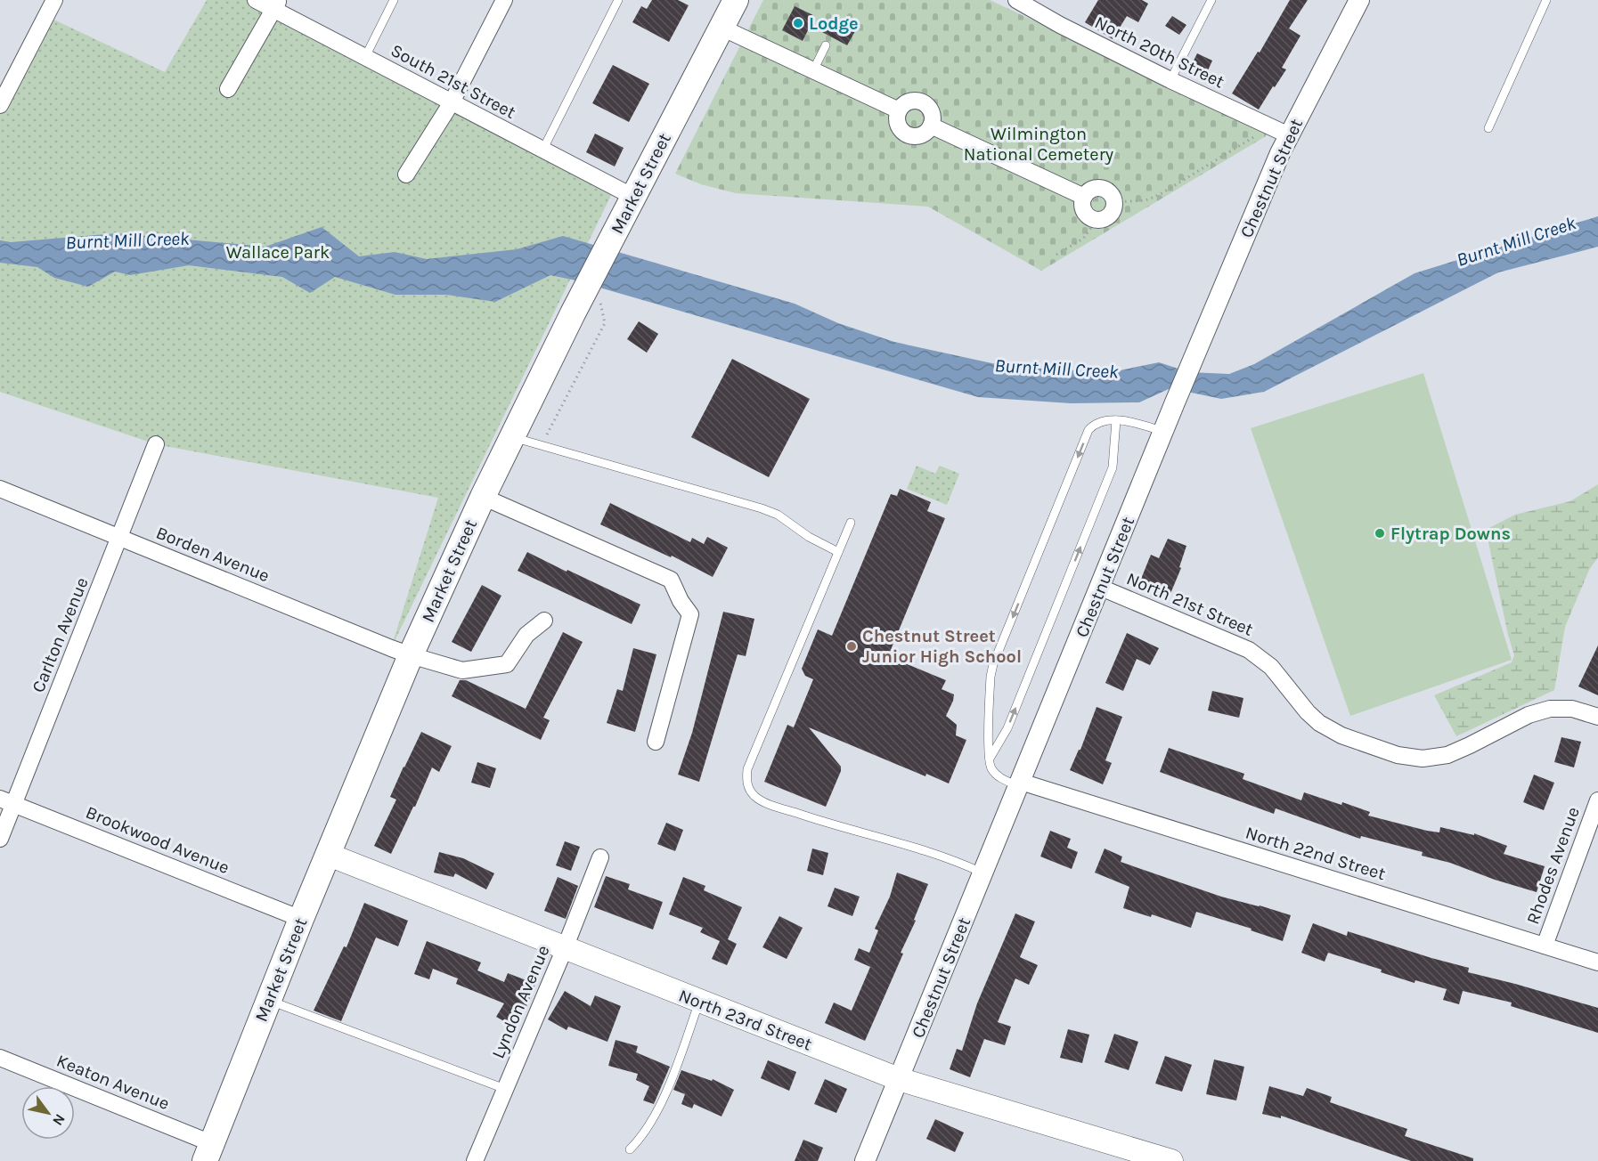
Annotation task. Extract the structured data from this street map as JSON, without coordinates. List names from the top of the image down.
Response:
{
  "streets": {
    "main road": ["Market Street", "North 23rd Street"],
    "street": [
      "North 20th Street",
      "South 21st Street",
      "Chestnut Street",
      "Borden Avenue",
      "North 21st Street",
      "Carlton Avenue",
      "Brookwood Avenue",
      "North 22nd Street",
      "Rhodes Avenue",
      "Lyndon Avenue",
      "Keaton Avenue"
    ]
  },
  "crossings": [
    ["North 20th Street", "Chestnut Street"],
    ["South 21st Street", "Market Street"],
    ["Chestnut Street", "North 21st Street"],
    ["Chestnut Street", "North 22nd Street"],
    ["Chestnut Street", "North 23rd Street"],
    ["Market Street", "Borden Avenue"],
    ["Market Street", "Brookwood Avenue"],
    ["Market Street", "North 23rd Street"],
    ["Market Street", "Keaton Avenue"],
    ["Borden Avenue", "Carlton Avenue"],
    ["Carlton Avenue", "Brookwood Avenue"],
    ["North 22nd Street", "Rhodes Avenue"],
    ["Lyndon Avenue", "North 23rd Street"]
  ],
  "water": ["Burnt Mill Creek"],
  "parks": ["Wilmington National Cemetery", "Wallace Park"],
  "places": ["Lodge", "Flytrap Downs", "Chestnut Street Junior High School"],
  "north": "bottom right"
}
